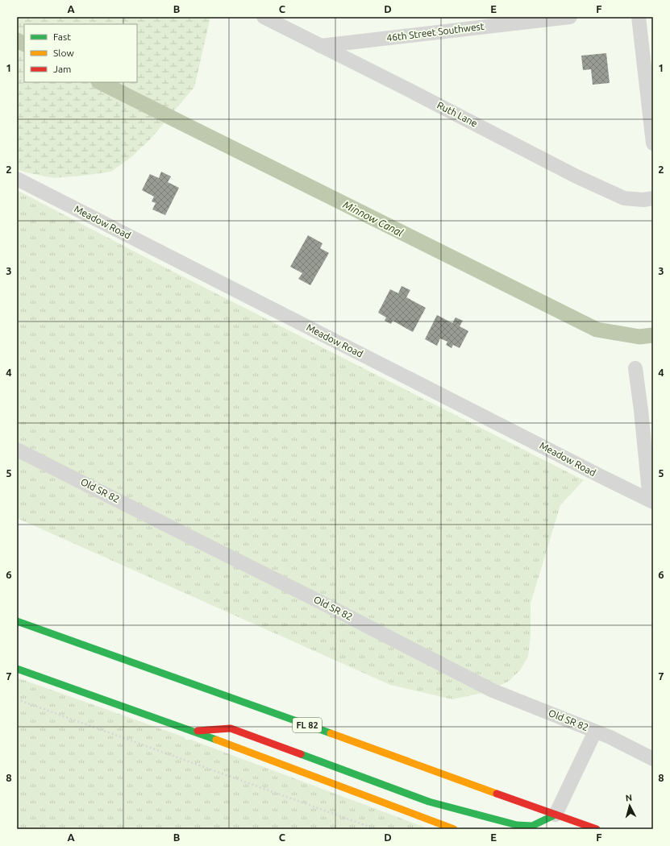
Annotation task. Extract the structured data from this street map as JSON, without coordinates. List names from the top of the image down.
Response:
{
  "streets": {
    "highway": ["FL 82"],
    "street": [
      "46th Street Southwest",
      "Ruth Lane",
      "Meadow Road",
      "Old SR 82"
    ]
  },
  "crossings": [
    ["46th Street Southwest", "Ruth Lane"]
  ],
  "water": ["Minnow Canal"],
  "legend": ["Fast", "Slow", "Jam"],
  "north": "top",
  "grid": {
    "columns": [
      "A",
      "B",
      "C",
      "D",
      "E",
      "F"
    ],
    "rows": [
      "1",
      "2",
      "3",
      "4",
      "5",
      "6",
      "7",
      "8"
    ]
  }
}
